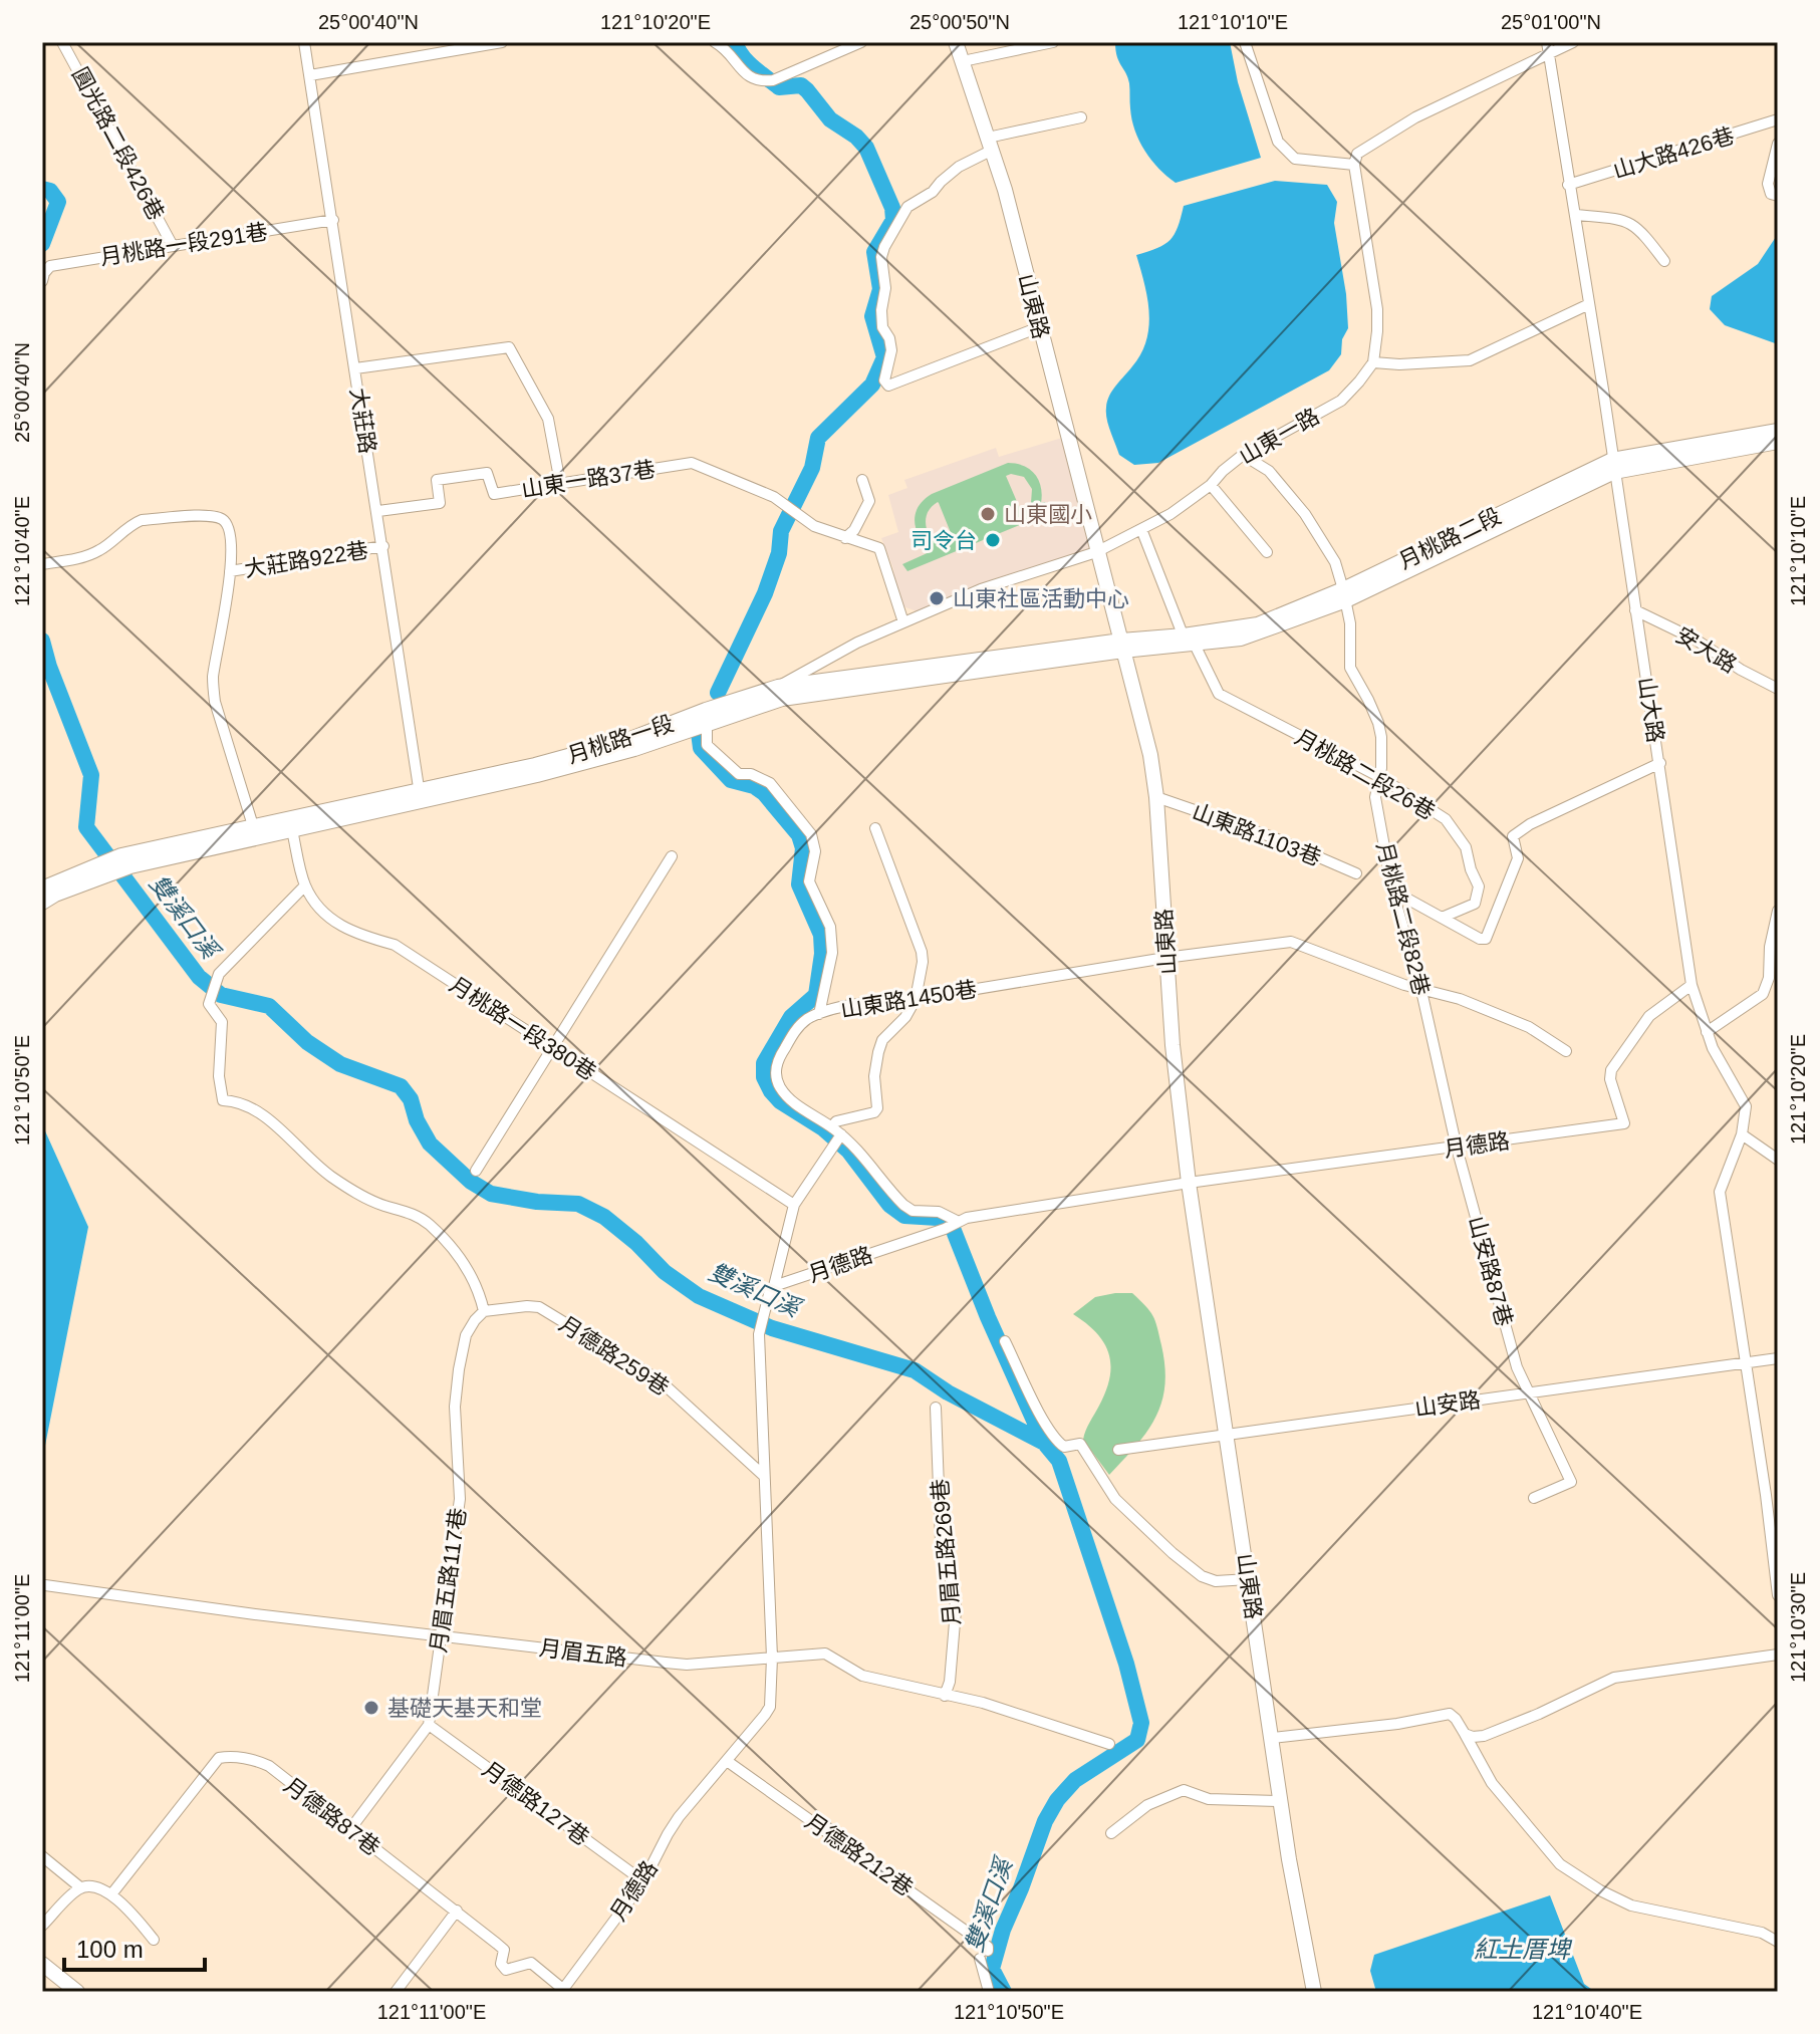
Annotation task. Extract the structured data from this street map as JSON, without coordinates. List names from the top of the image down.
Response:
{
  "streets": {
    "street": [
      "圓光路二段426巷",
      "山大路426巷",
      "月桃路一段291巷",
      "山東路",
      "大莊路",
      "山東一路",
      "山東一路37巷",
      "月桃路二段",
      "大莊路922巷",
      "安大路",
      "山大路",
      "月桃路一段",
      "月桃路二段26巷",
      "山東路1103巷",
      "月桃路二段82巷",
      "山東路1450巷",
      "月桃路一段380巷",
      "月德路",
      "山安路87巷",
      "月德路259巷",
      "山安路",
      "月眉五路269巷",
      "月眉五路117巷",
      "月眉五路",
      "月德路127巷",
      "月德路87巷",
      "月德路212巷"
    ]
  },
  "crossings": [
    ["圓光路二段426巷", "月桃路一段291巷"],
    ["山大路426巷", "山大路"],
    ["月桃路一段291巷", "大莊路"],
    ["山東路", "山東一路"],
    ["山東路", "月桃路二段"],
    ["山東路", "月桃路一段"],
    ["山東路", "山東路1103巷"],
    ["山東路", "山東路1450巷"],
    ["山東路", "月德路"],
    ["山東路", "山安路"],
    ["大莊路", "山東一路37巷"],
    ["大莊路", "大莊路922巷"],
    ["大莊路", "月桃路一段"],
    ["山東一路", "月桃路一段"],
    ["山東一路", "月桃路二段26巷"],
    ["山東一路", "月桃路二段82巷"],
    ["月桃路二段", "山大路"],
    ["月桃路二段", "月桃路一段"],
    ["月桃路二段", "月桃路二段26巷"],
    ["月桃路二段", "月桃路二段82巷"],
    ["安大路", "山大路"],
    ["山大路", "月德路"],
    ["山大路", "山安路"],
    ["月桃路一段", "月桃路一段380巷"],
    ["月桃路二段26巷", "月桃路二段82巷"],
    ["月桃路二段82巷", "山東路1450巷"],
    ["月桃路二段82巷", "月德路"],
    ["月桃路二段82巷", "山安路87巷"],
    ["山東路1450巷", "月德路"],
    ["月德路", "山安路87巷"],
    ["月德路", "月德路259巷"],
    ["月德路", "月眉五路"],
    ["月德路", "月德路127巷"],
    ["月德路", "月德路87巷"],
    ["月德路", "月德路212巷"],
    ["山安路87巷", "山安路"],
    ["月德路259巷", "月眉五路117巷"],
    ["月眉五路269巷", "月眉五路"],
    ["月眉五路117巷", "月眉五路"],
    ["月眉五路117巷", "月德路127巷"],
    ["月眉五路117巷", "月德路87巷"]
  ],
  "water": ["雙溪口溪", "紅土厝埤"],
  "places": [
    "山東國小",
    "司令台",
    "山東社區活動中心",
    "基礎天基天和堂"
  ],
  "scale_bar": "100 m",
  "coordinates": [
    "25°00'40\"N",
    "121°10'20\"E",
    "25°00'50\"N",
    "121°10'10\"E",
    "25°01'00\"N",
    "121°10'40\"E",
    "121°10'50\"E",
    "121°10'30\"E",
    "121°11'00\"E"
  ]
}
